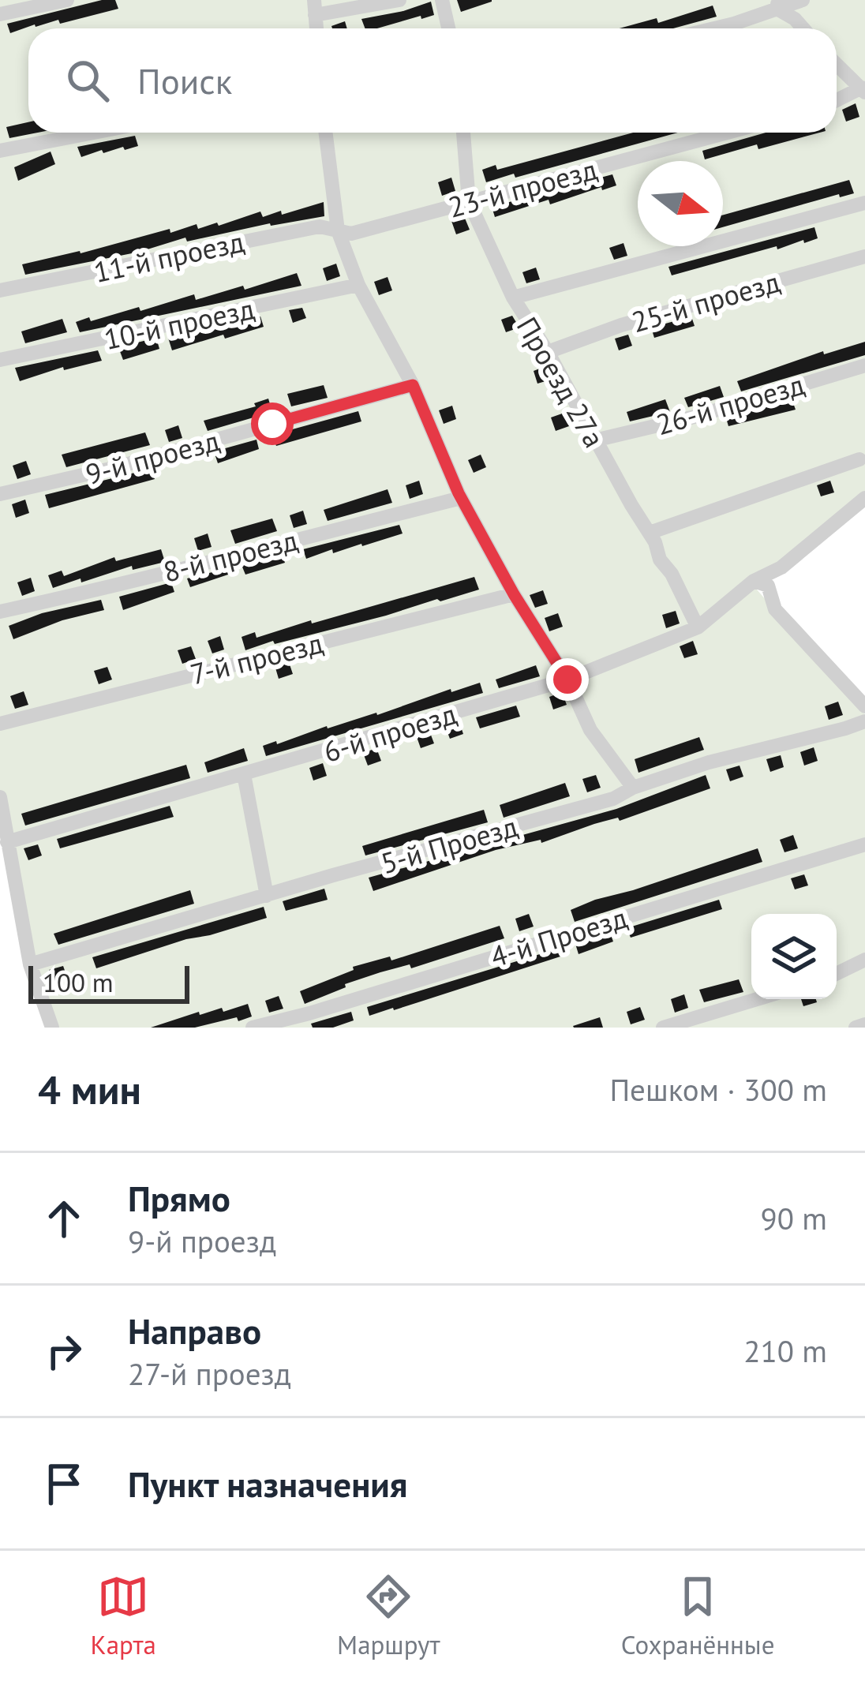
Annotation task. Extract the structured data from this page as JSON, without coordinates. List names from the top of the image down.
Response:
{
  "streets": {
    "street": [
      "23-й проезд",
      "11-й проезд",
      "25-й проезд",
      "10-й проезд",
      "Проезд 27а",
      "26-й проезд",
      "9-й проезд",
      "8-й проезд",
      "7-й проезд",
      "6-й проезд",
      "5-й Проезд",
      "4-й Проезд"
    ]
  },
  "crossings": [
    ["23-й проезд", "11-й проезд"],
    ["23-й проезд", "Проезд 27а"],
    ["25-й проезд", "Проезд 27а"],
    ["Проезд 27а", "26-й проезд"],
    ["Проезд 27а", "6-й проезд"]
  ],
  "scale_bar": "100 m",
  "north": "right",
  "page": {
    "search": "Поиск",
    "scale": "100 m",
    "heading": ["4 мин", "Пешком · 300 m"],
    "list": [
      ["Прямо", "9-й проезд", "90 m"],
      ["Направо", "27-й проезд", "210 m"],
      "Пункт назначения"
    ],
    "nav": ["Карта", "Маршрут", "Сохранённые"]
  }
}
